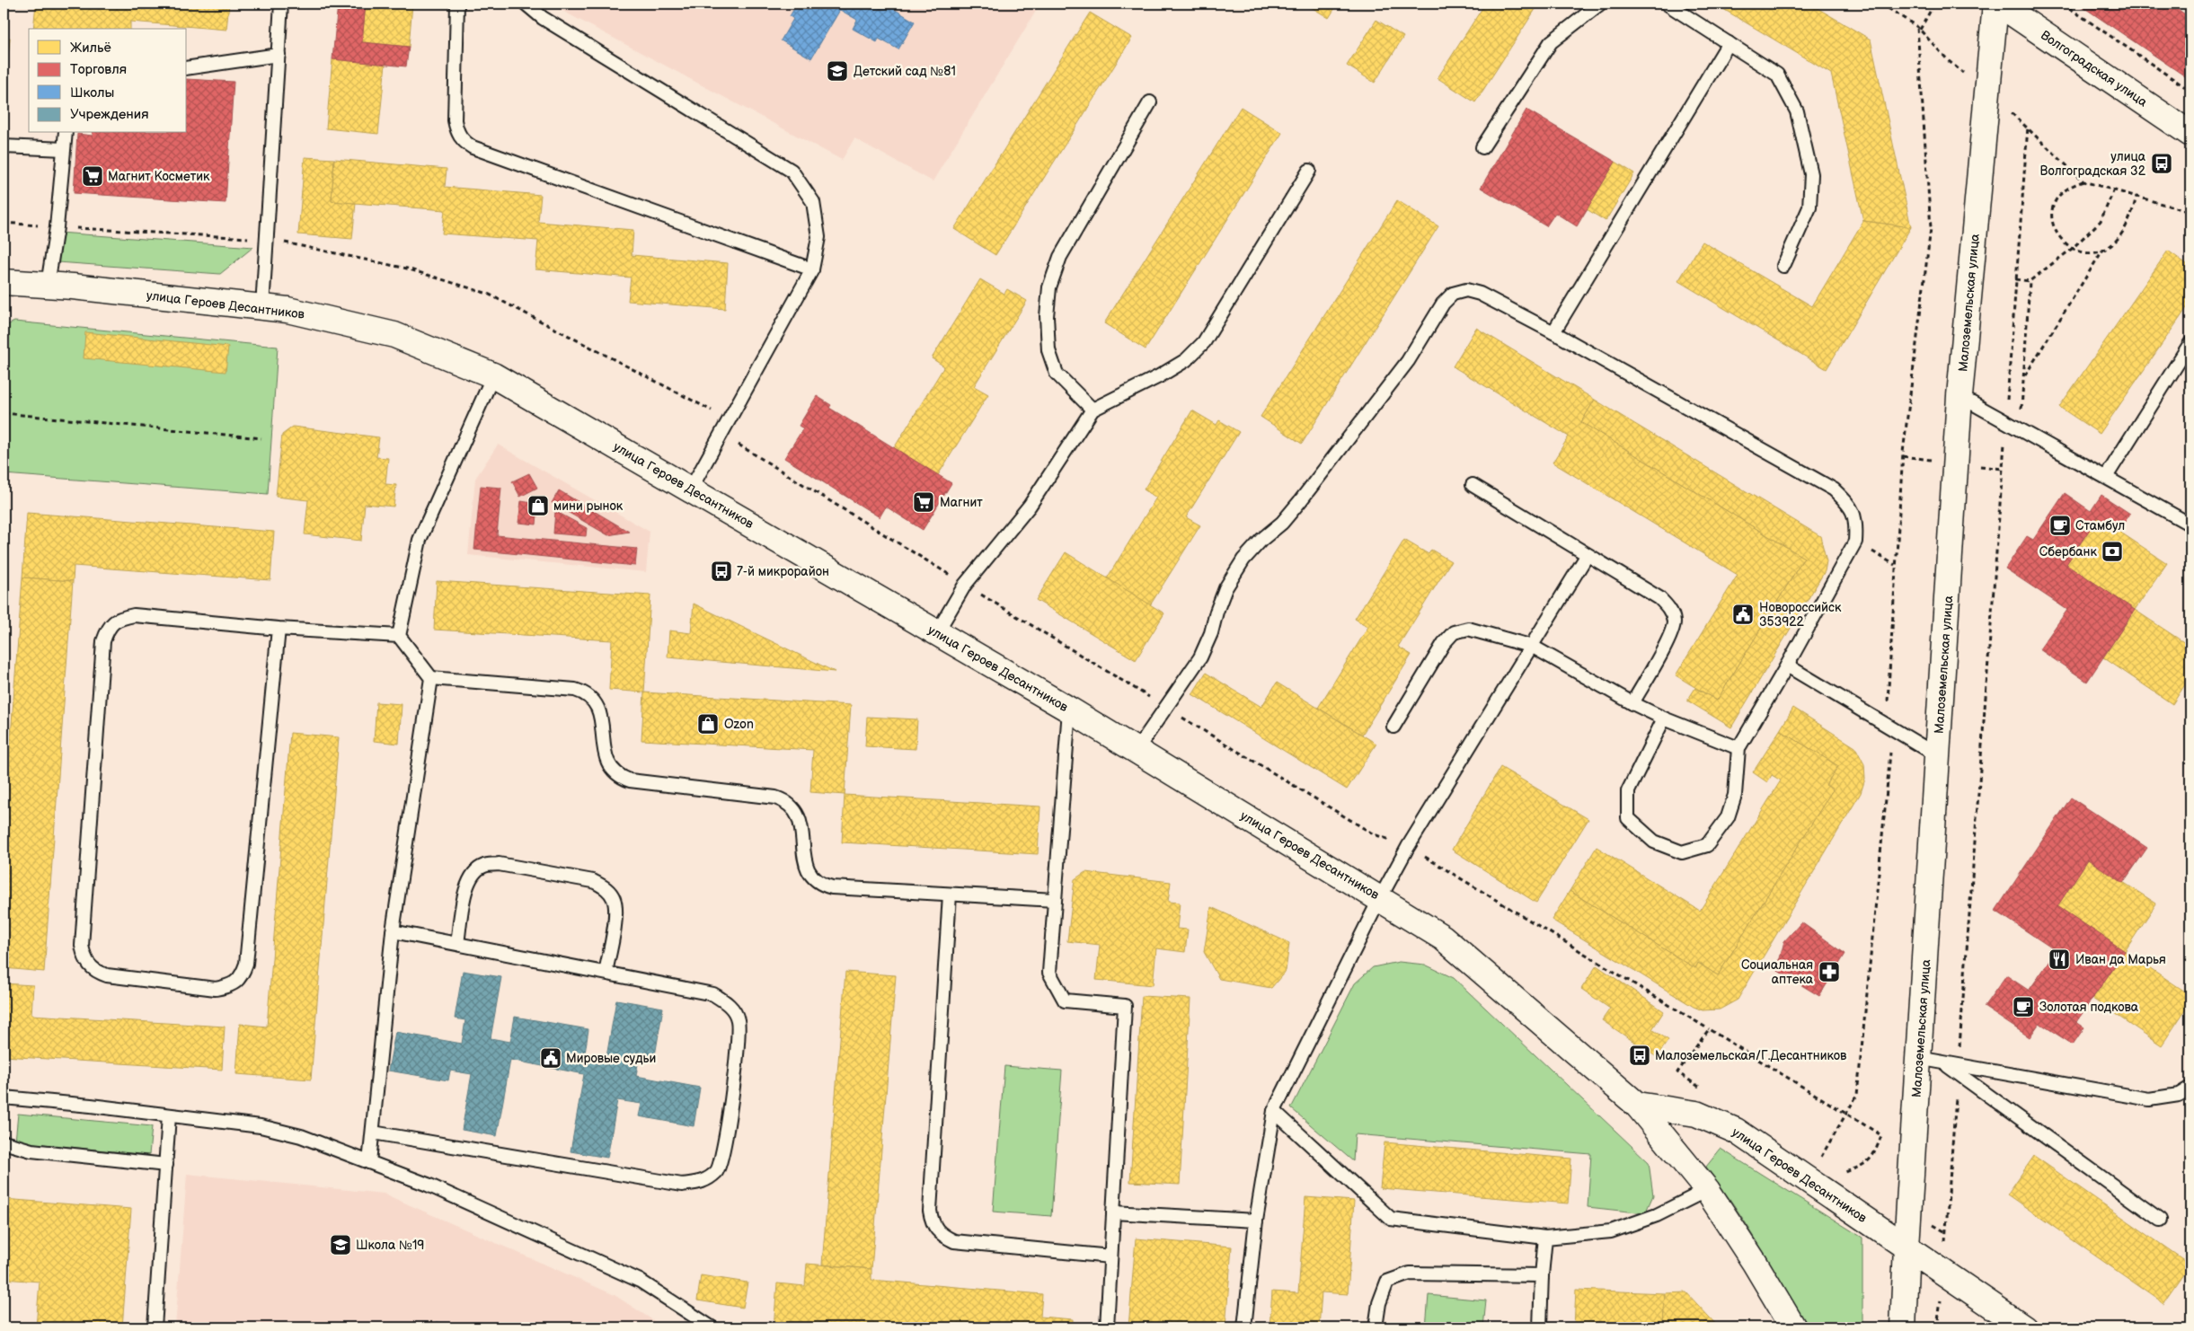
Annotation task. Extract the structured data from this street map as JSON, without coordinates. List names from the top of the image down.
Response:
{
  "streets": {
    "street": ["Волгоградская улица", "Малоземельская улица", "улица Героев Десантников"]
  },
  "crossings": [
    ["Волгоградская улица", "Малоземельская улица"],
    ["Малоземельская улица", "улица Героев Десантников"]
  ],
  "places": {
    "school or university": ["Детский сад №81", "Школа №19"],
    "bus stop": ["улица Волгоградская 32", "7-й микрорайон", "Малоземельская/Г.Десантников"],
    "supermarket": ["Магнит Косметик", "Магнит"],
    "shop": ["мини рынок", "Ozon"],
    "cafe": ["Стамбул", "Золотая подкова"],
    "bank": ["Сбербанк"],
    "public building": ["Новороссийск 353922", "Мировые судьи"],
    "restaurant": ["Иван да Марья"],
    "pharmacy": ["Социальная аптека"]
  },
  "legend": [
    "Жильё",
    "Торговля",
    "Школы",
    "Учреждения"
  ]
}
